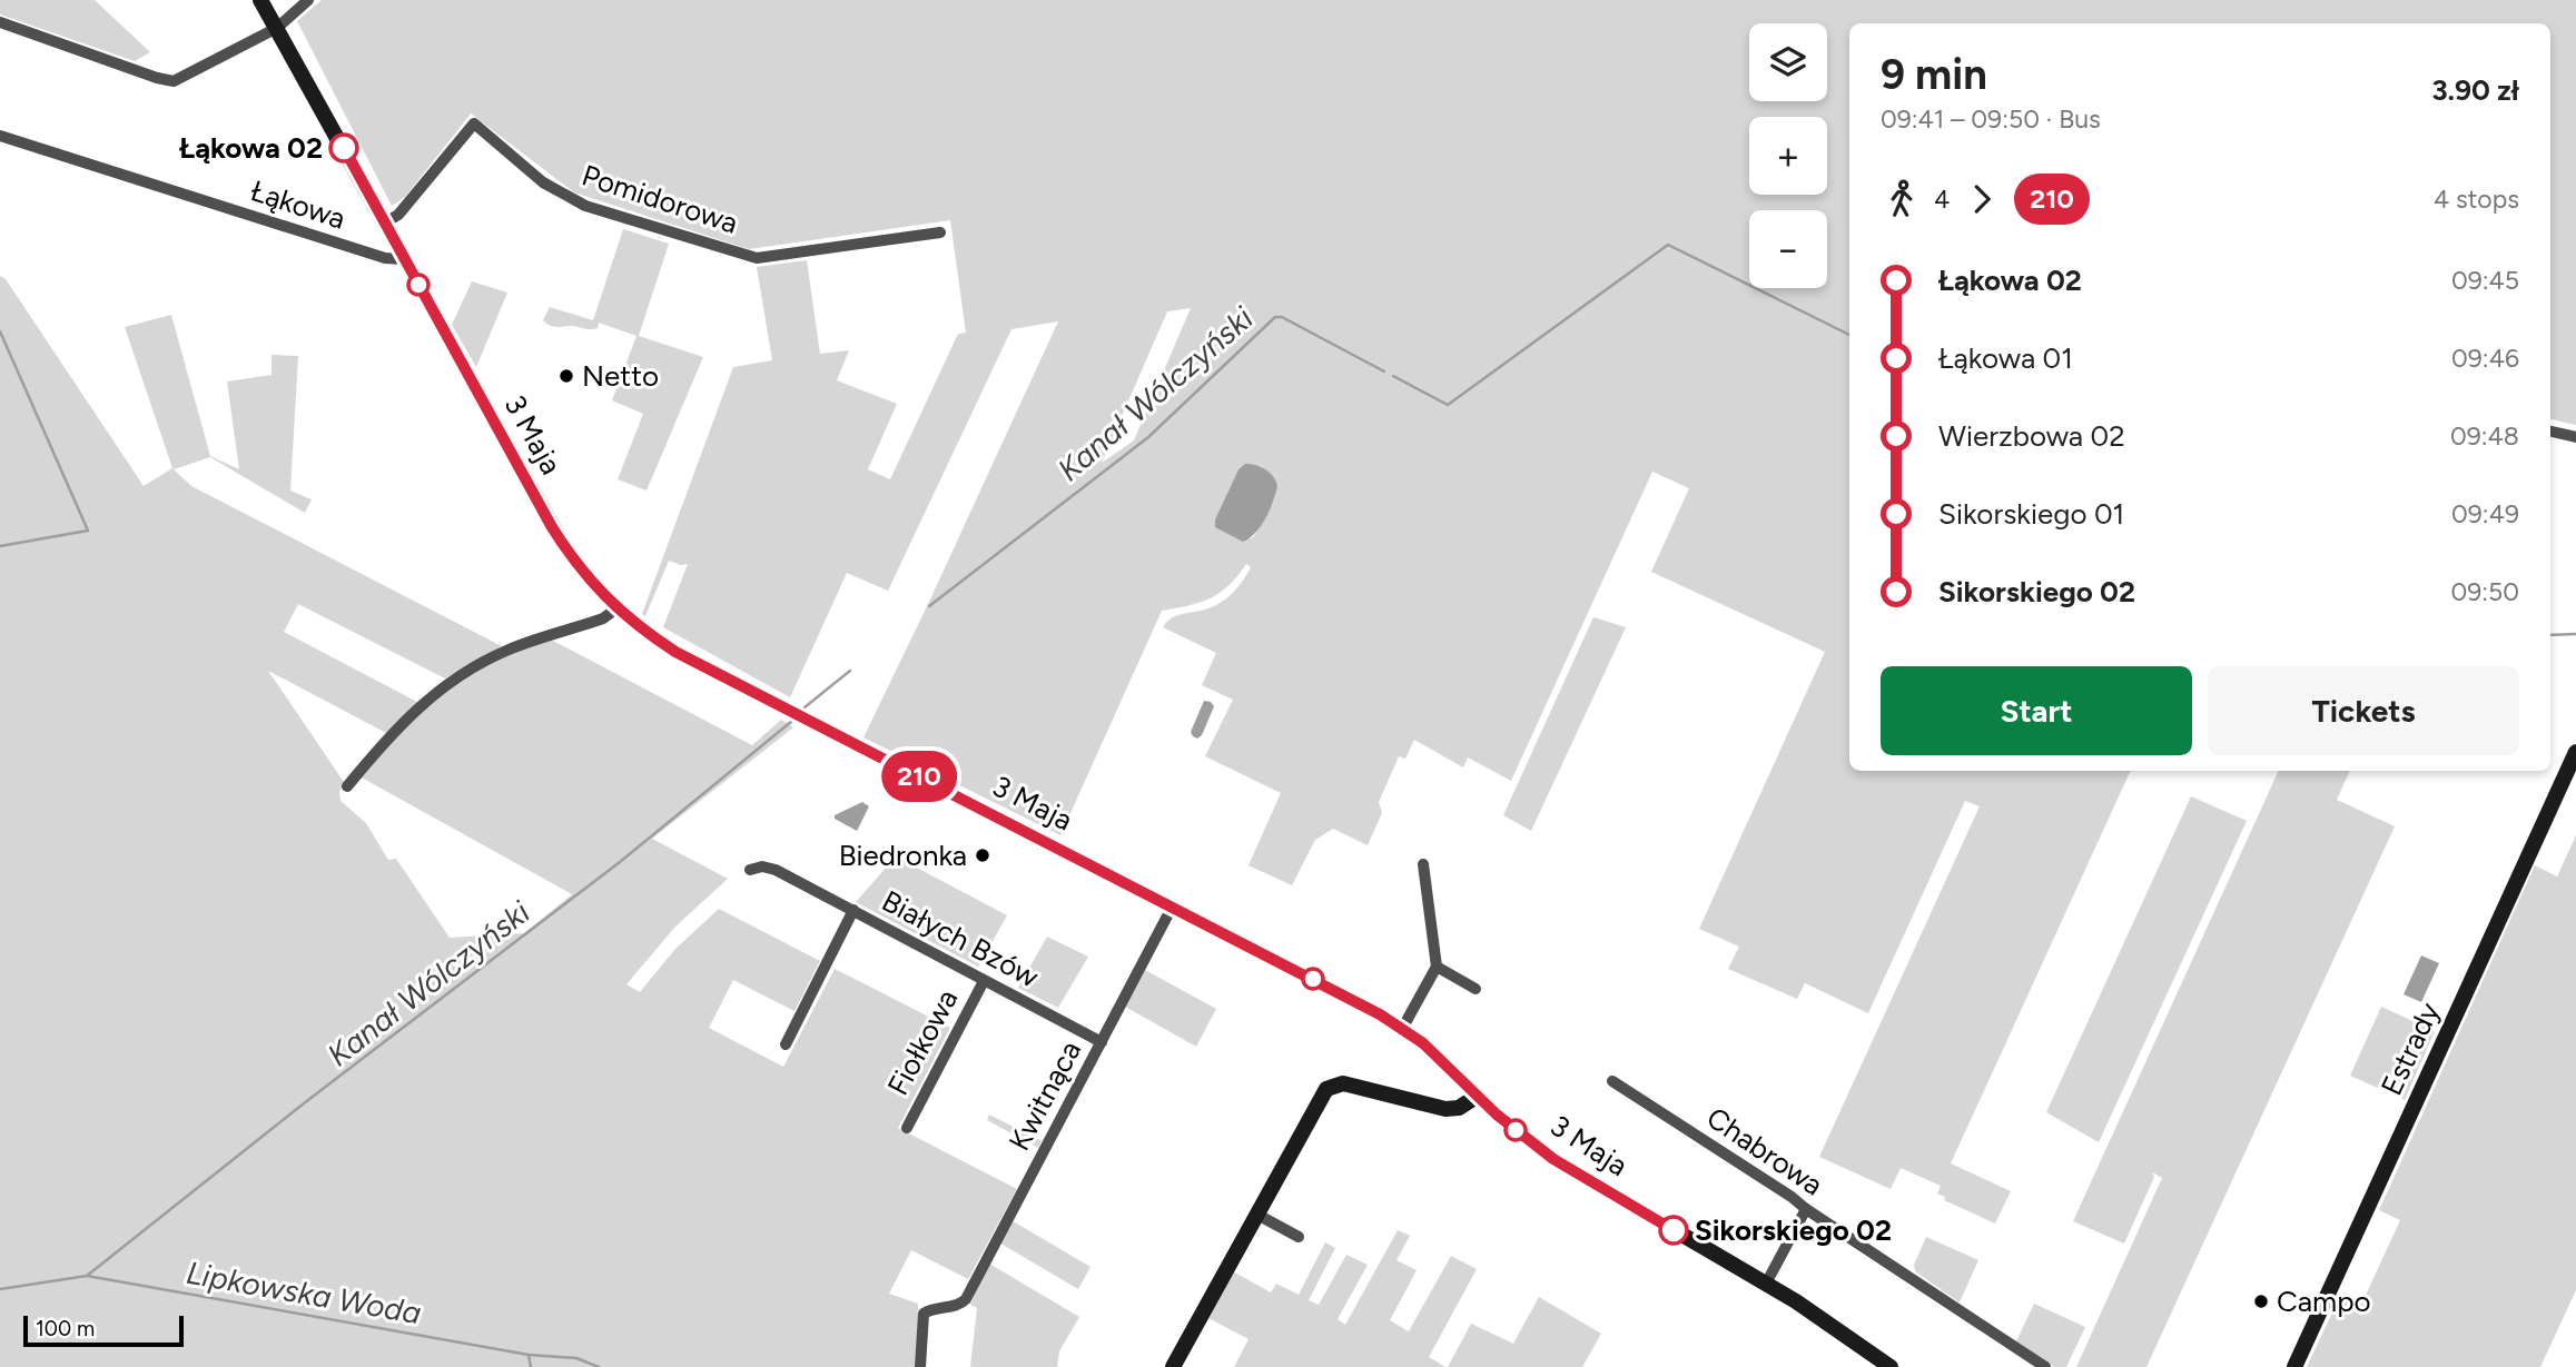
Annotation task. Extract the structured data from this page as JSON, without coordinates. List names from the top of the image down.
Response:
{
  "streets": {
    "street": [
      "Pomidorowa",
      "Łąkowa",
      "3 Maja",
      "Białych Bzów",
      "Fiołkowa",
      "Estrady",
      "Kwitnąca",
      "Chabrowa"
    ]
  },
  "crossings": [
    ["Pomidorowa", "3 Maja"],
    ["Łąkowa", "3 Maja"],
    ["3 Maja", "Kwitnąca"],
    ["Białych Bzów", "Fiołkowa"],
    ["Białych Bzów", "Kwitnąca"]
  ],
  "water": ["Kanał Wólczyński", "Lipkowska Woda"],
  "places": [
    "Łąkowa 02",
    "Netto",
    "Biedronka",
    "Sikorskiego 02",
    "Campo"
  ],
  "lines": ["bus line 210"],
  "scale_bar": "100 m",
  "page": {
    "on_map": "210",
    "map_buttons": ["+", "−"],
    "heading": ["9 min", "09:41 – 09:50 · Bus", "3.90 zł"],
    "legs": ["4", "210", "4 stops"],
    "list": [
      {
        "name": "Łąkowa 02",
        "value": "09:45"
      },
      {
        "name": "Łąkowa 01",
        "value": "09:46"
      },
      {
        "name": "Wierzbowa 02",
        "value": "09:48"
      },
      {
        "name": "Sikorskiego 01",
        "value": "09:49"
      },
      {
        "name": "Sikorskiego 02",
        "value": "09:50"
      }
    ],
    "buttons": ["Start", "Tickets"],
    "scale": "100 m"
  }
}
